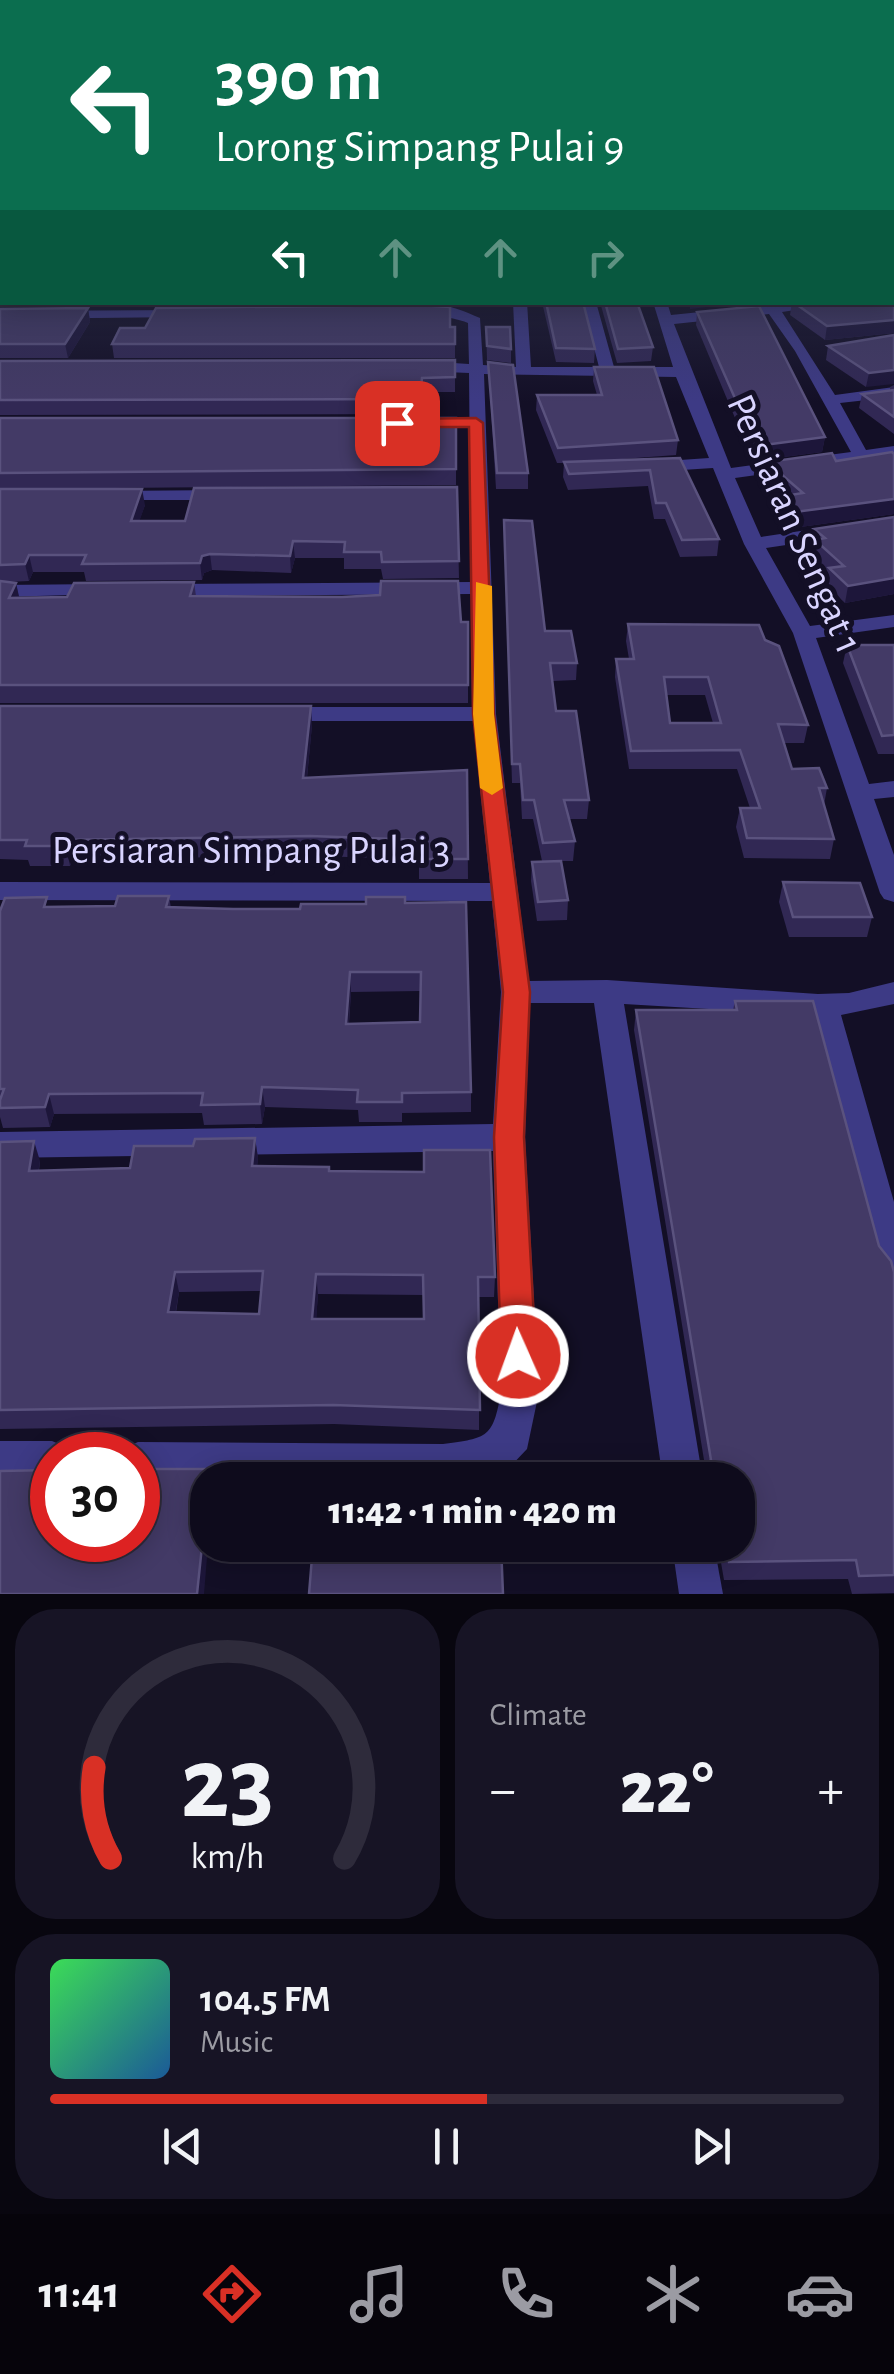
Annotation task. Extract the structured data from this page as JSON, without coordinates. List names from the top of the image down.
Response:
{
  "streets": {
    "street": ["Persiaran Sengat 1", "Persiaran Simpang Pulai 3"]
  },
  "page": {
    "turn": ["390 m", "Lorong Simpang Pulai 9"],
    "limit": "30",
    "trip": "11:42 · 1 min · 420 m",
    "tile": "Climate",
    "heat": ["−", "22°", "+"],
    "song": ["104.5 FM", "Music"],
    "tabs": "11:41",
    "gauge": ["23", "km/h"]
  }
}
